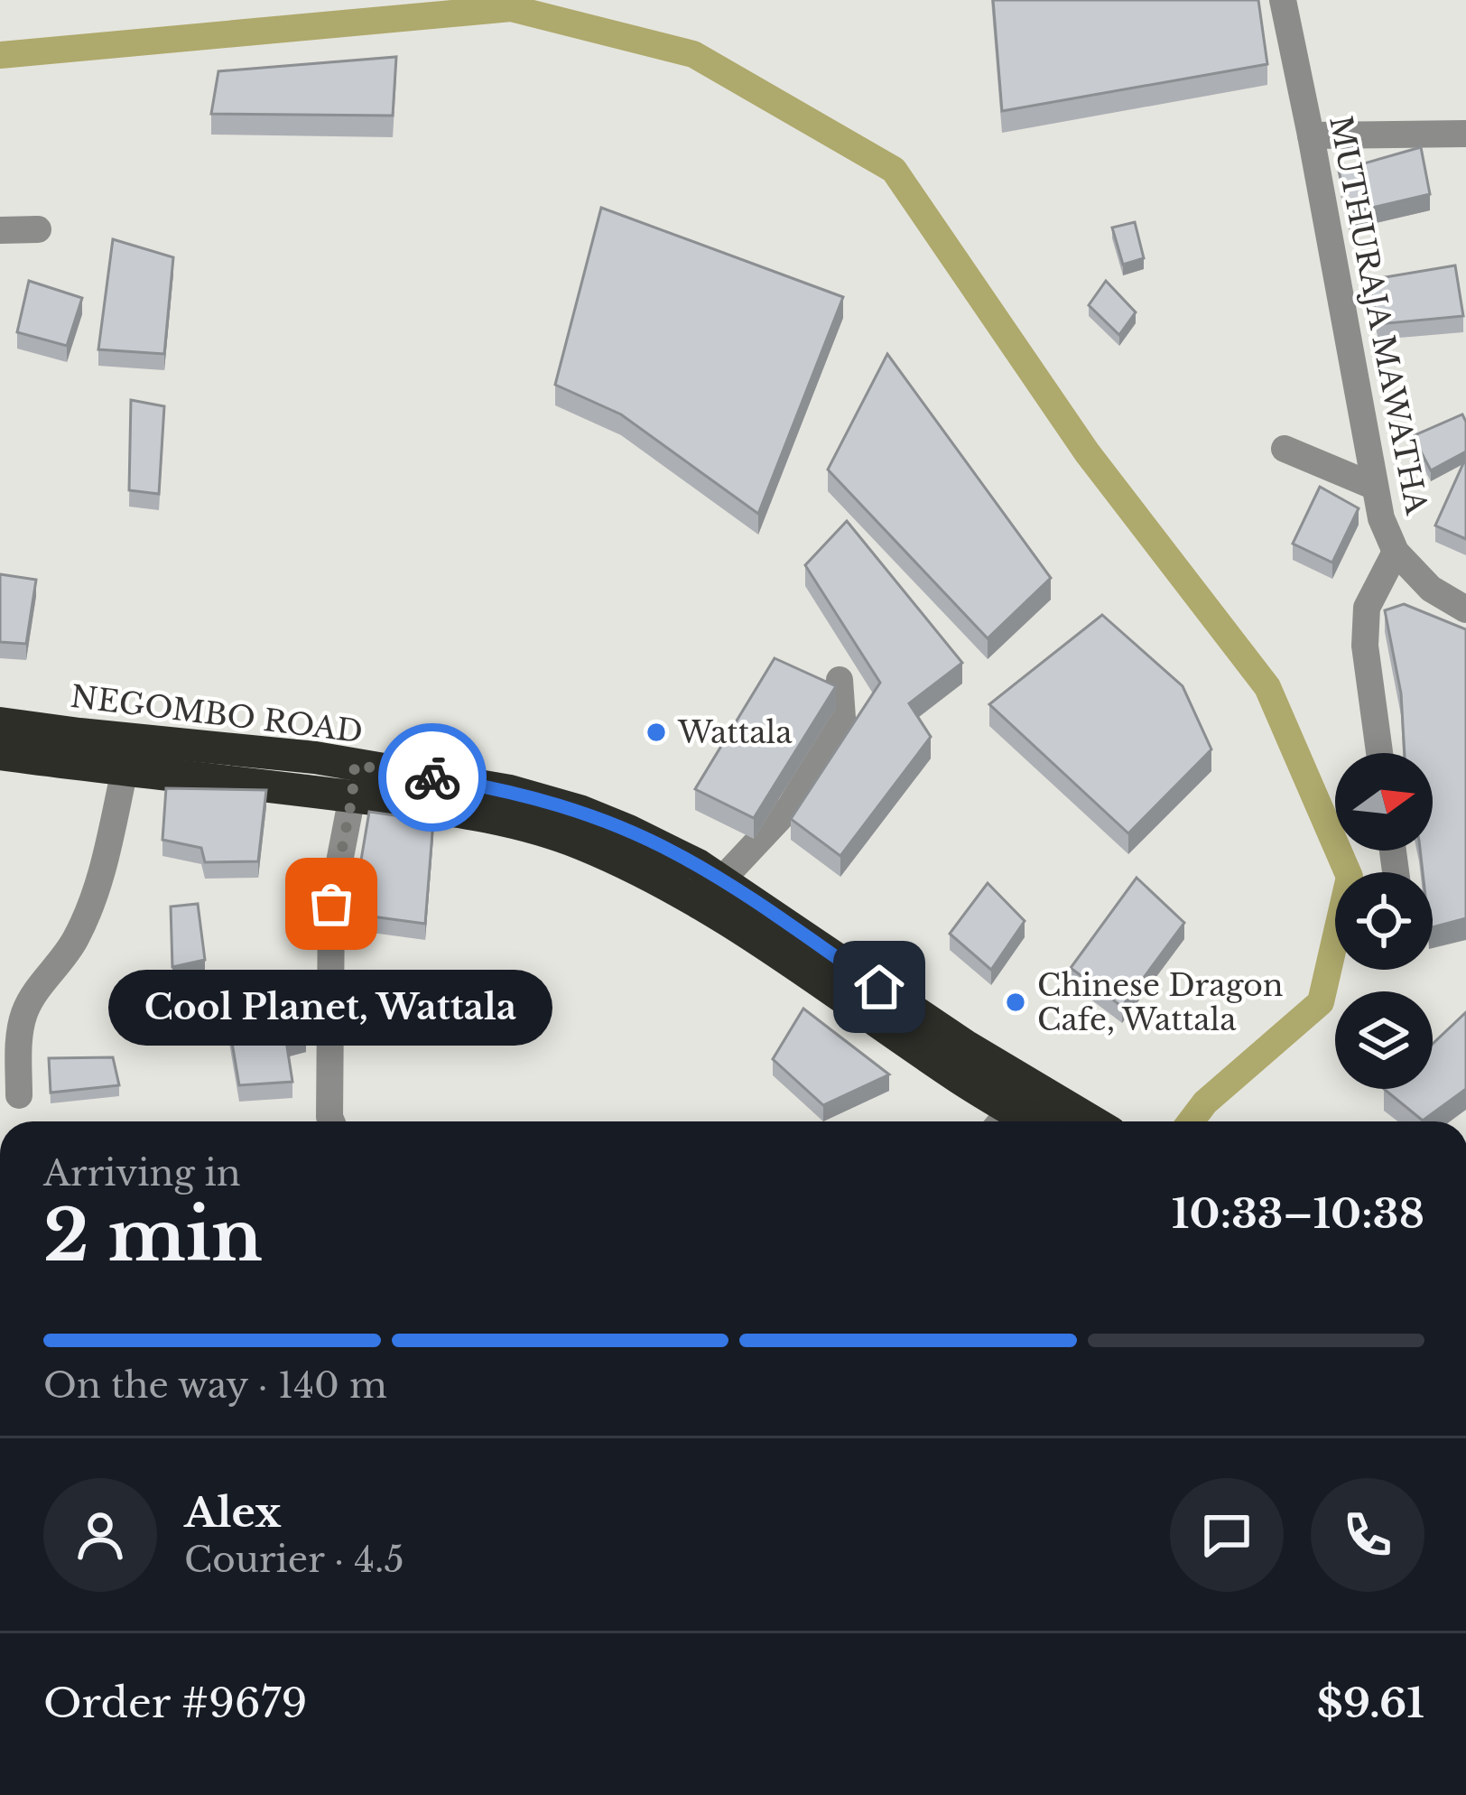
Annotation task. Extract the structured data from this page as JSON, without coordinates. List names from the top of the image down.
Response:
{
  "streets": {
    "highway": ["NEGOMBO ROAD"],
    "street": ["MUTHURAJA MAWATHA"]
  },
  "places": ["Wattala", "Cool Planet, Wattala", "Chinese Dragon Cafe, Wattala"],
  "north": "right",
  "page": {
    "bubble": "Cool Planet, Wattala",
    "heading": ["2 min", "Arriving in", "10:33–10:38"],
    "panel": [
      "Alex",
      "Courier · 4.5",
      "Order #9679",
      "$9.61"
    ],
    "bar": "On the way · 140 m"
  }
}
